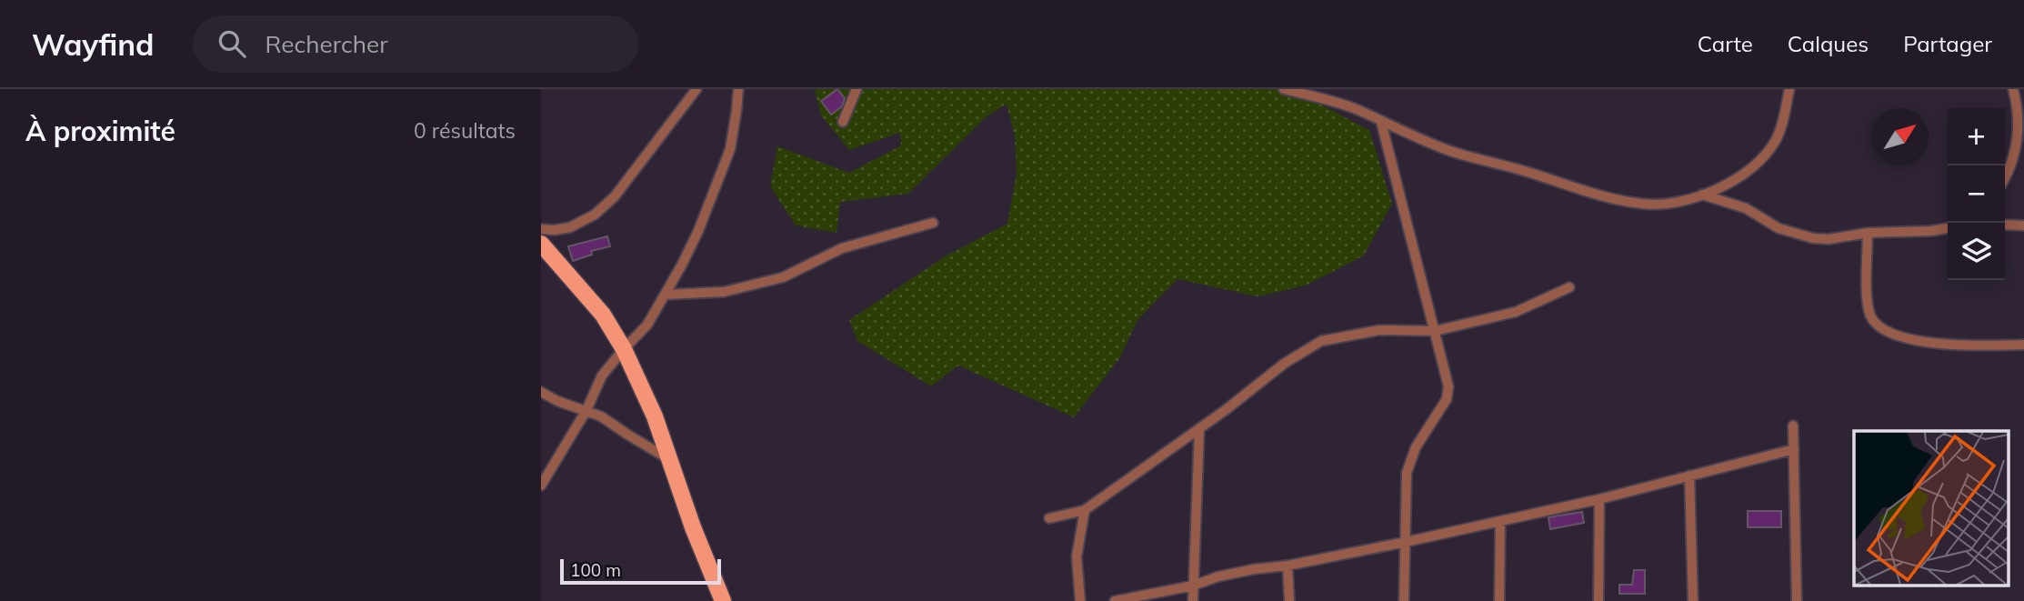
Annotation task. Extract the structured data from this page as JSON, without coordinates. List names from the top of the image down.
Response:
{
  "scale_bar": "100 m",
  "north": "top right",
  "page": {
    "header": "Wayfind",
    "search": "Rechercher",
    "nav": ["Carte", "Calques", "Partager"],
    "heading": ["À proximité", "0 résultats"],
    "map_buttons": ["+", "−"],
    "scale": "100 m"
  }
}
